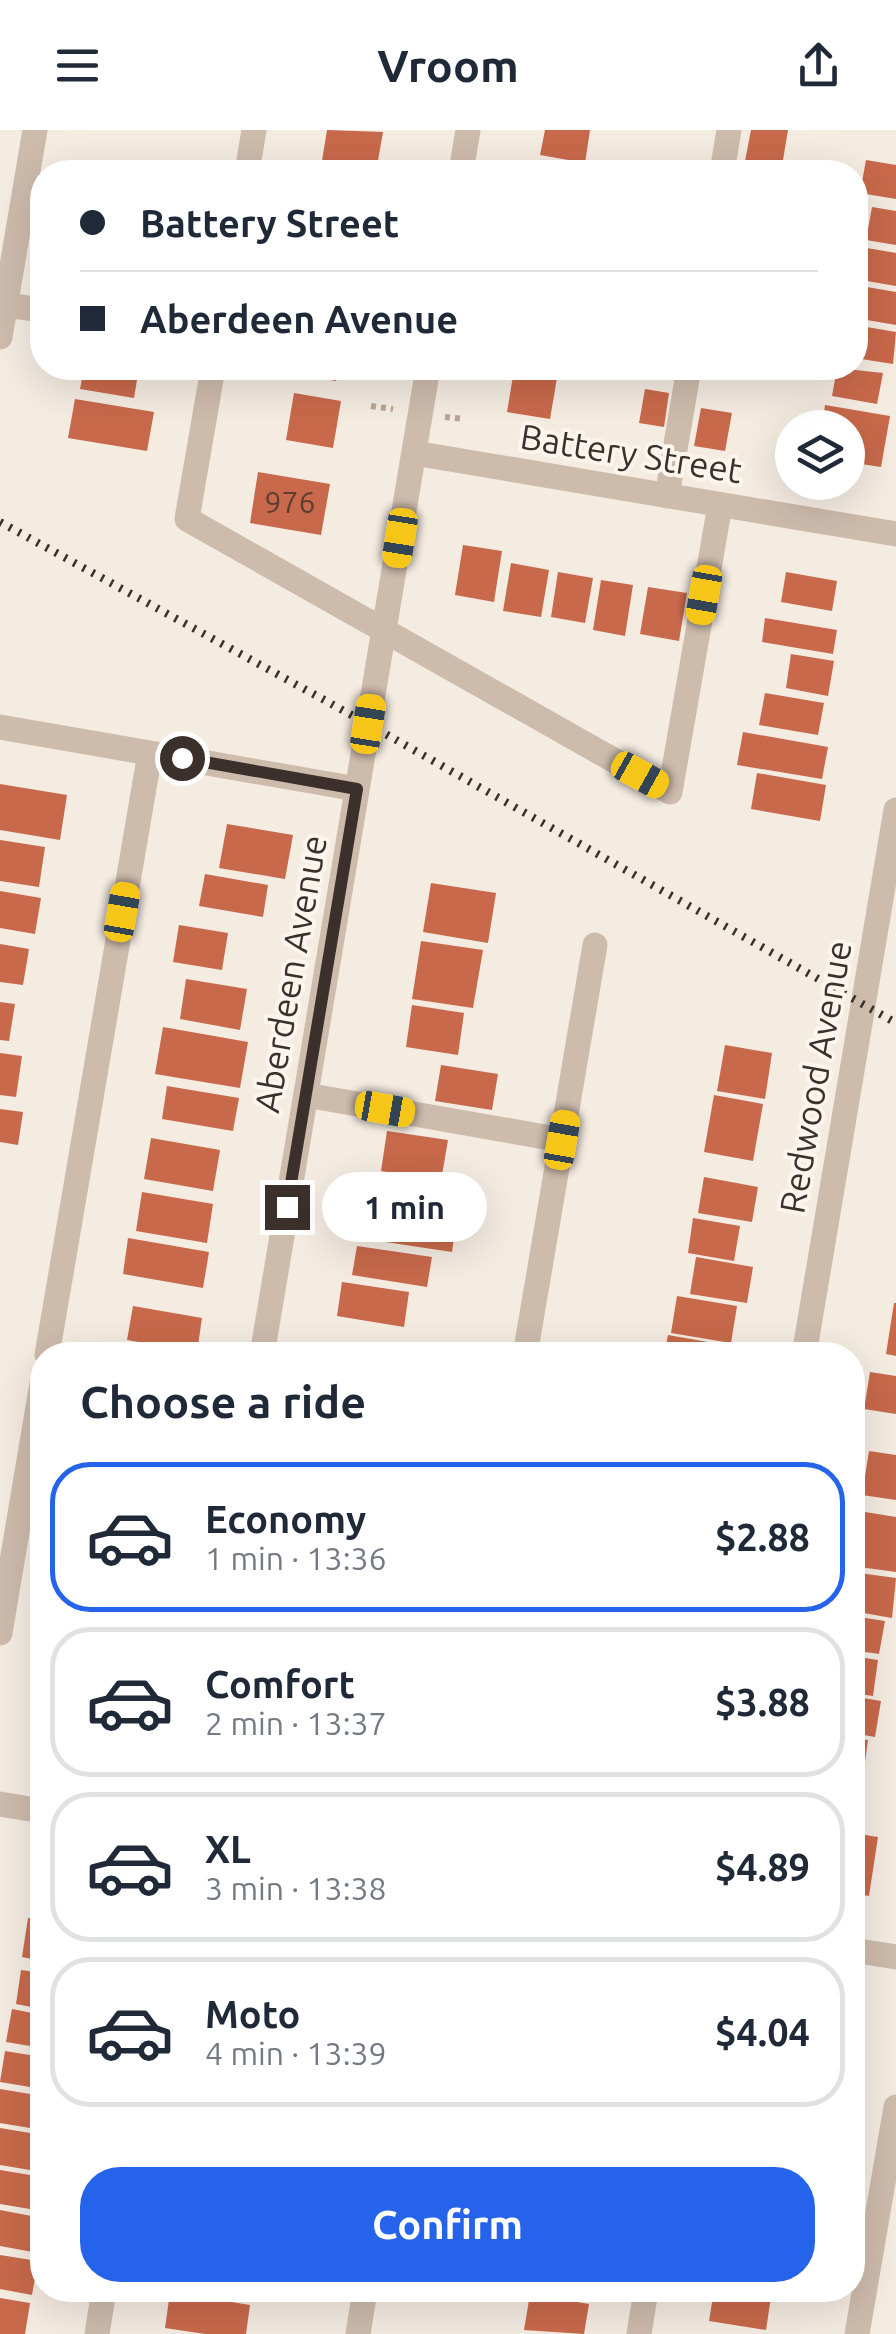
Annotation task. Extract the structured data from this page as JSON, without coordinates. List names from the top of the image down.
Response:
{
  "streets": {
    "street": ["Battery Street", "Aberdeen Avenue", "Redwood Avenue"]
  },
  "crossings": [
    ["Battery Street", "Aberdeen Avenue"]
  ],
  "house_numbers": ["976"],
  "page": {
    "header": "Vroom",
    "banner": ["Battery Street", "Aberdeen Avenue"],
    "bubble": "1 min",
    "heading": "Choose a ride",
    "list": [
      {
        "name": "Economy",
        "note": "1 min · 13:36",
        "value": "$2.88"
      },
      {
        "name": "Comfort",
        "note": "2 min · 13:37",
        "value": "$3.88"
      },
      {
        "name": "XL",
        "note": "3 min · 13:38",
        "value": "$4.89"
      },
      {
        "name": "Moto",
        "note": "4 min · 13:39",
        "value": "$4.04"
      }
    ],
    "buttons": "Confirm"
  }
}
